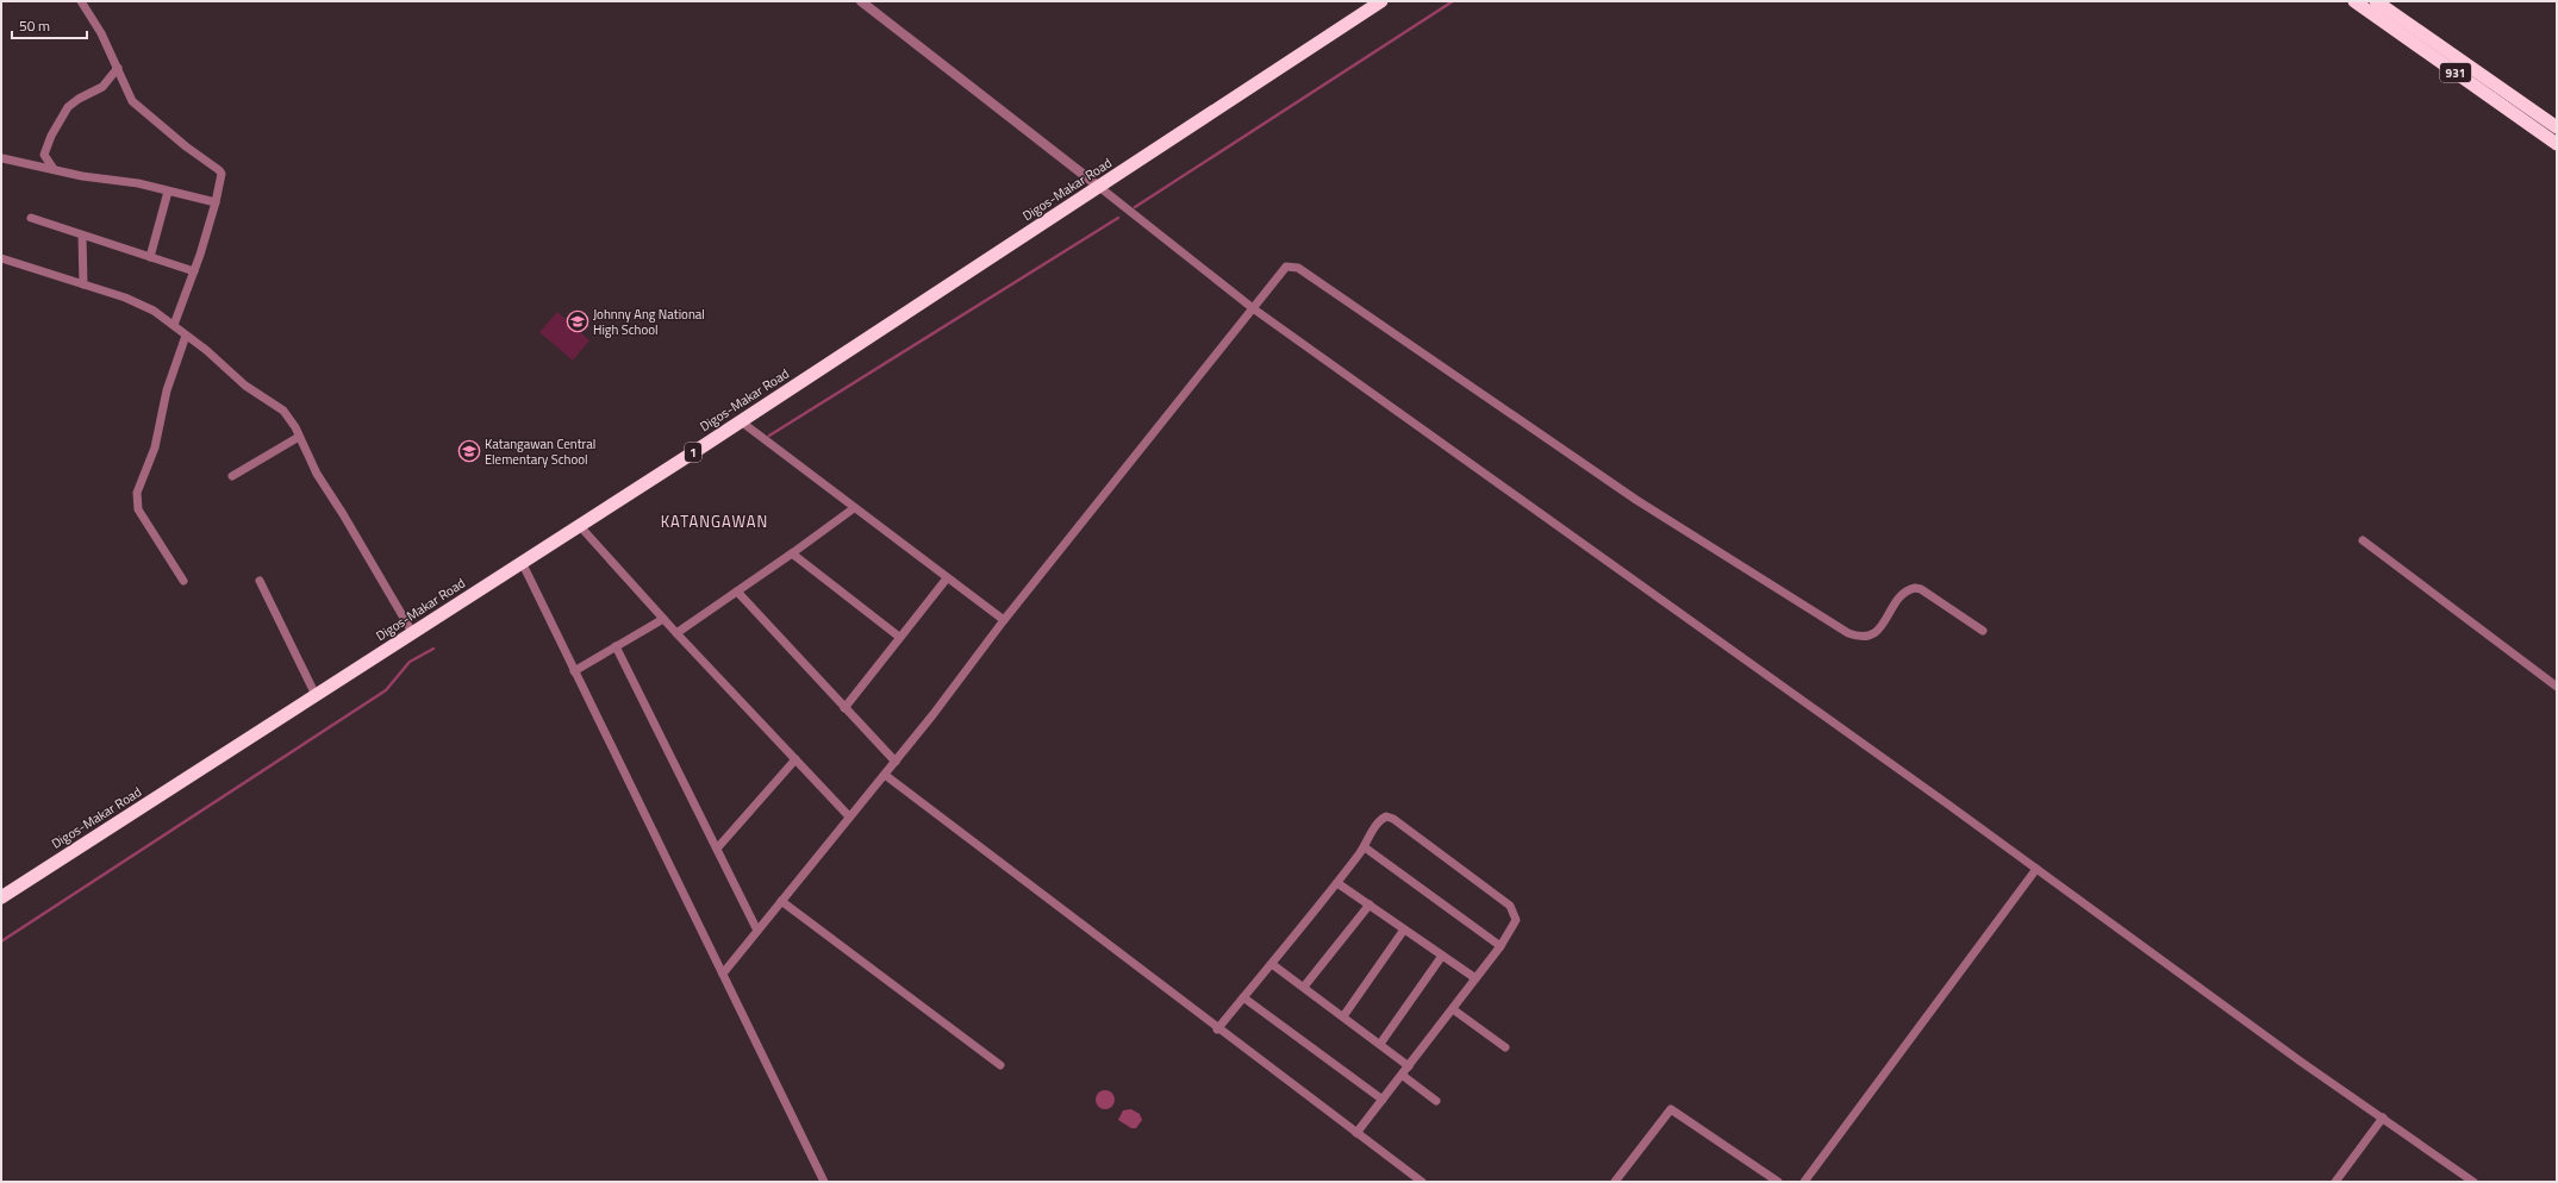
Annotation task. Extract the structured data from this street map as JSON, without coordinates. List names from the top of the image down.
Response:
{
  "streets": {
    "highway": ["931", "Digos-Makar Road", "1"]
  },
  "districts": ["KATANGAWAN"],
  "places": {
    "school or university": ["Johnny Ang National High School", "Katangawan Central Elementary School"]
  },
  "scale_bar": "50 m"
}
